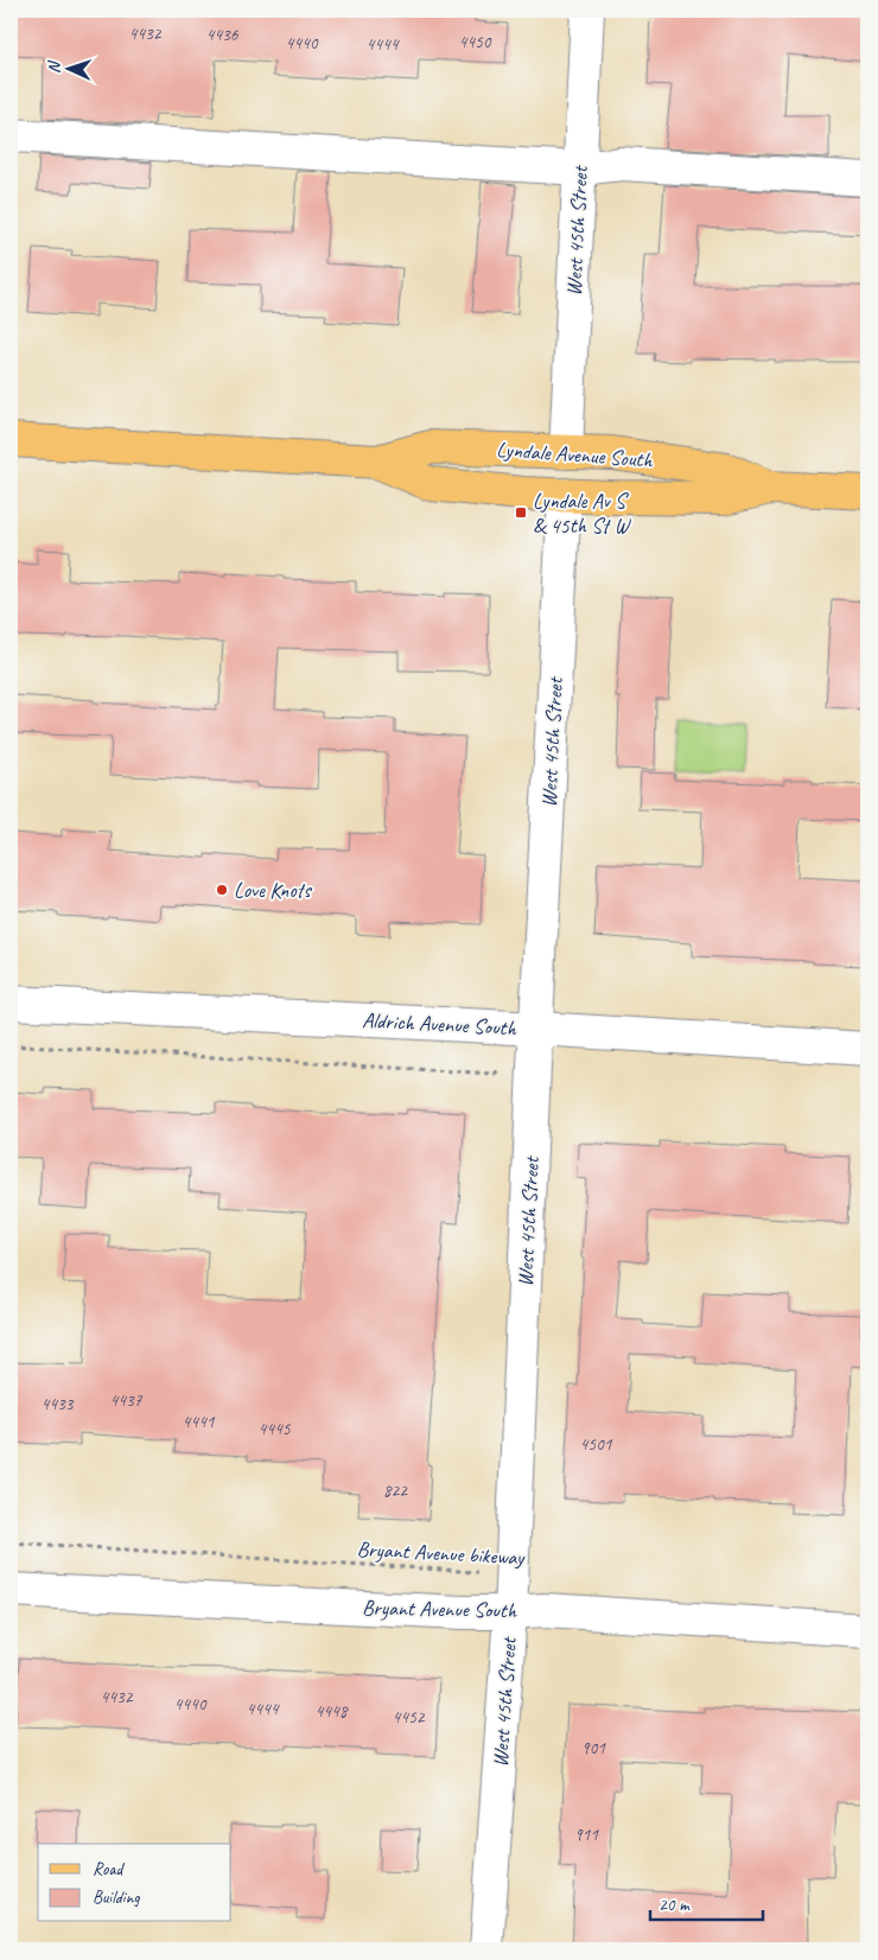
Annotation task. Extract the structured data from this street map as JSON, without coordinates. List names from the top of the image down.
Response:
{
  "streets": {
    "main road": ["Lyndale Avenue South"],
    "street": ["West 45th Street", "Aldrich Avenue South", "Bryant Avenue South"],
    "path": ["Bryant Avenue bikeway"]
  },
  "crossings": [
    ["West 45th Street", "Lyndale Avenue South"],
    ["West 45th Street", "Aldrich Avenue South"],
    ["West 45th Street", "Bryant Avenue bikeway"],
    ["West 45th Street", "Bryant Avenue South"]
  ],
  "places": {
    "transit": ["Lyndale Av S & 45th St W"],
    "other": ["Love Knots"]
  },
  "house_numbers": [
    "4432",
    "4436",
    "4450",
    "4440",
    "4444",
    "4437",
    "4433",
    "4441",
    "4445",
    "4501",
    "822",
    "4432",
    "4440",
    "4444",
    "4448",
    "4452",
    "901",
    "911"
  ],
  "legend": ["Road", "Building"],
  "scale_bar": "20 m",
  "north": "left"
}
